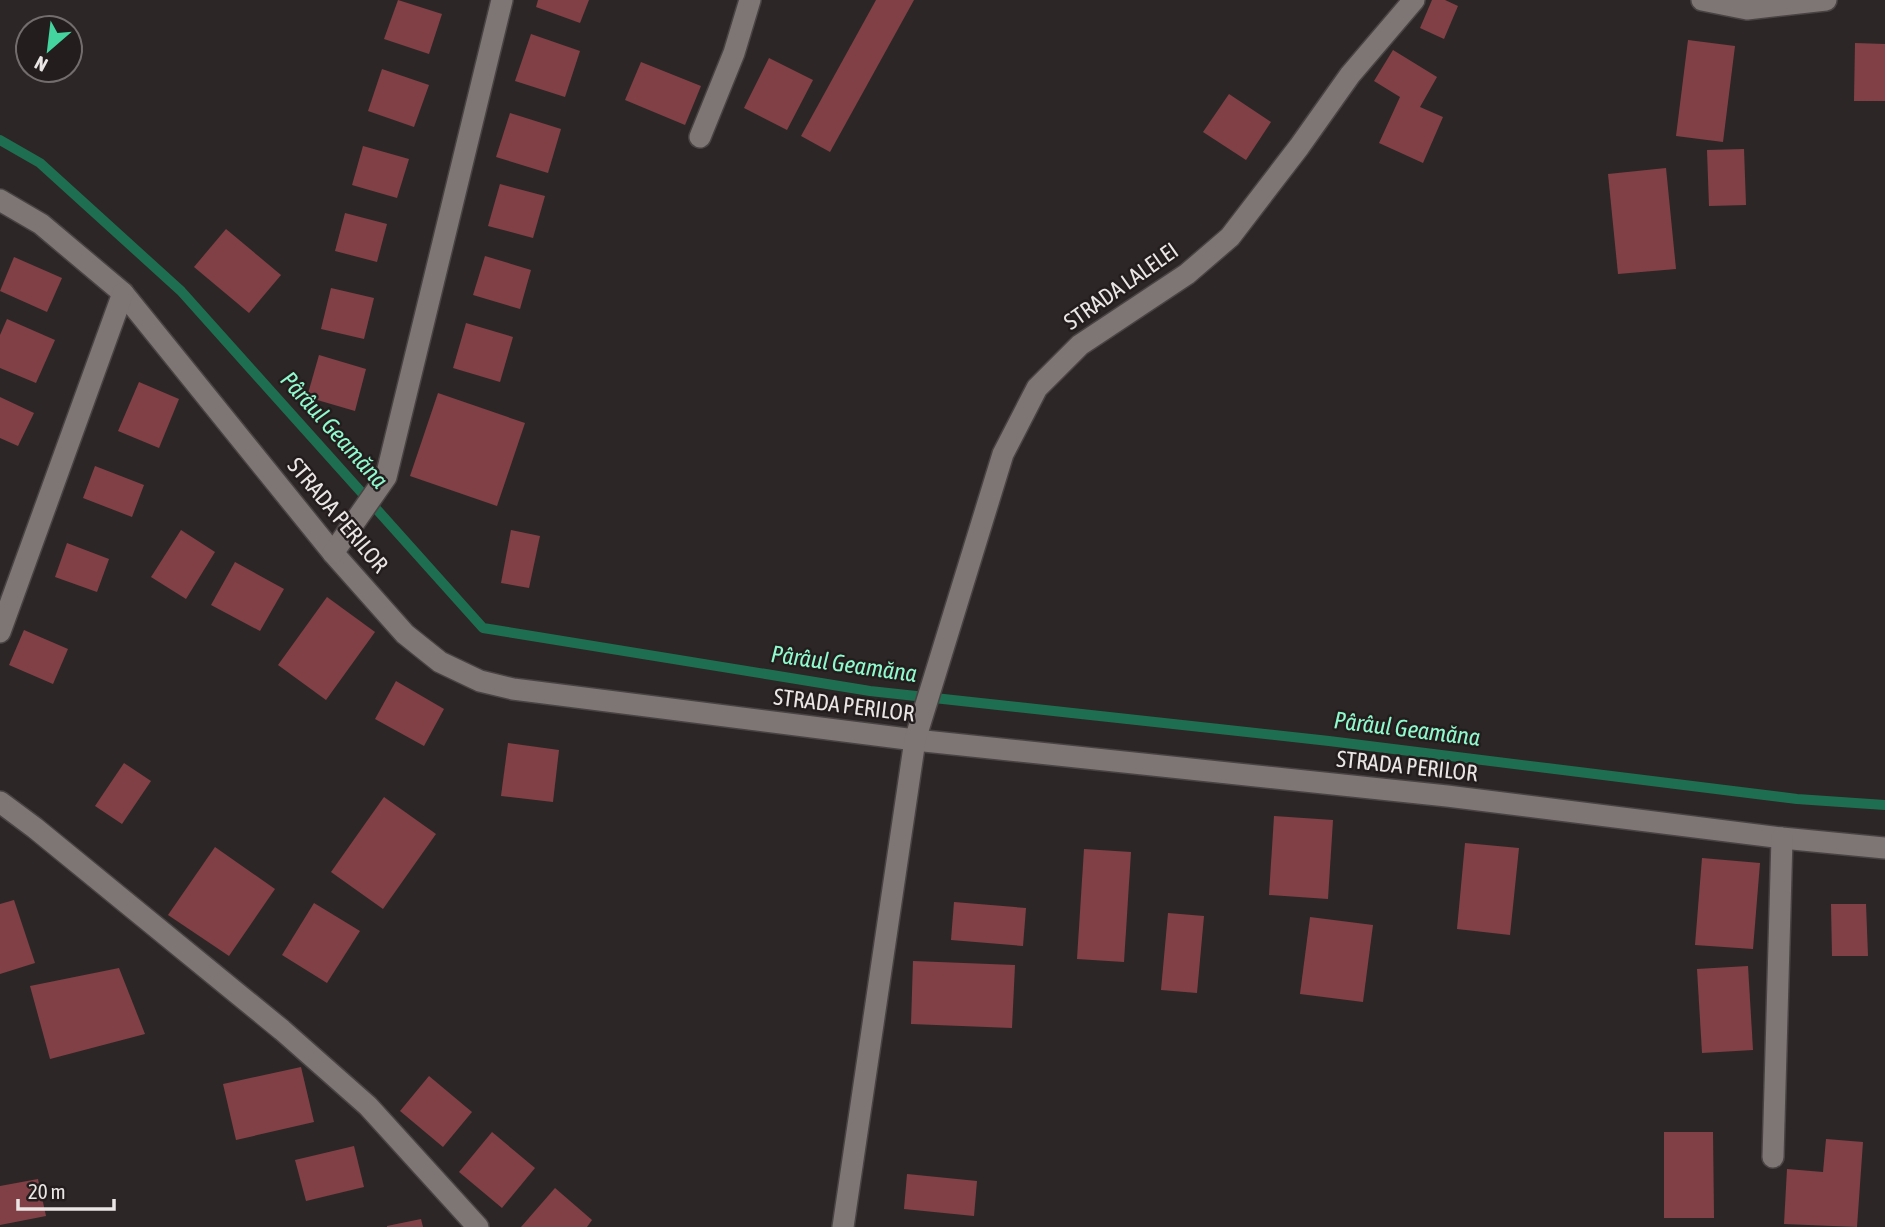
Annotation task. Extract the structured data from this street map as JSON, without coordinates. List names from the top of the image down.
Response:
{
  "streets": {
    "street": ["STRADA LALELEI", "STRADA PERILOR"]
  },
  "crossings": [
    ["STRADA LALELEI", "STRADA PERILOR"]
  ],
  "water": ["Pârâul Geamăna"],
  "scale_bar": "20 m",
  "north": "bottom left"
}
